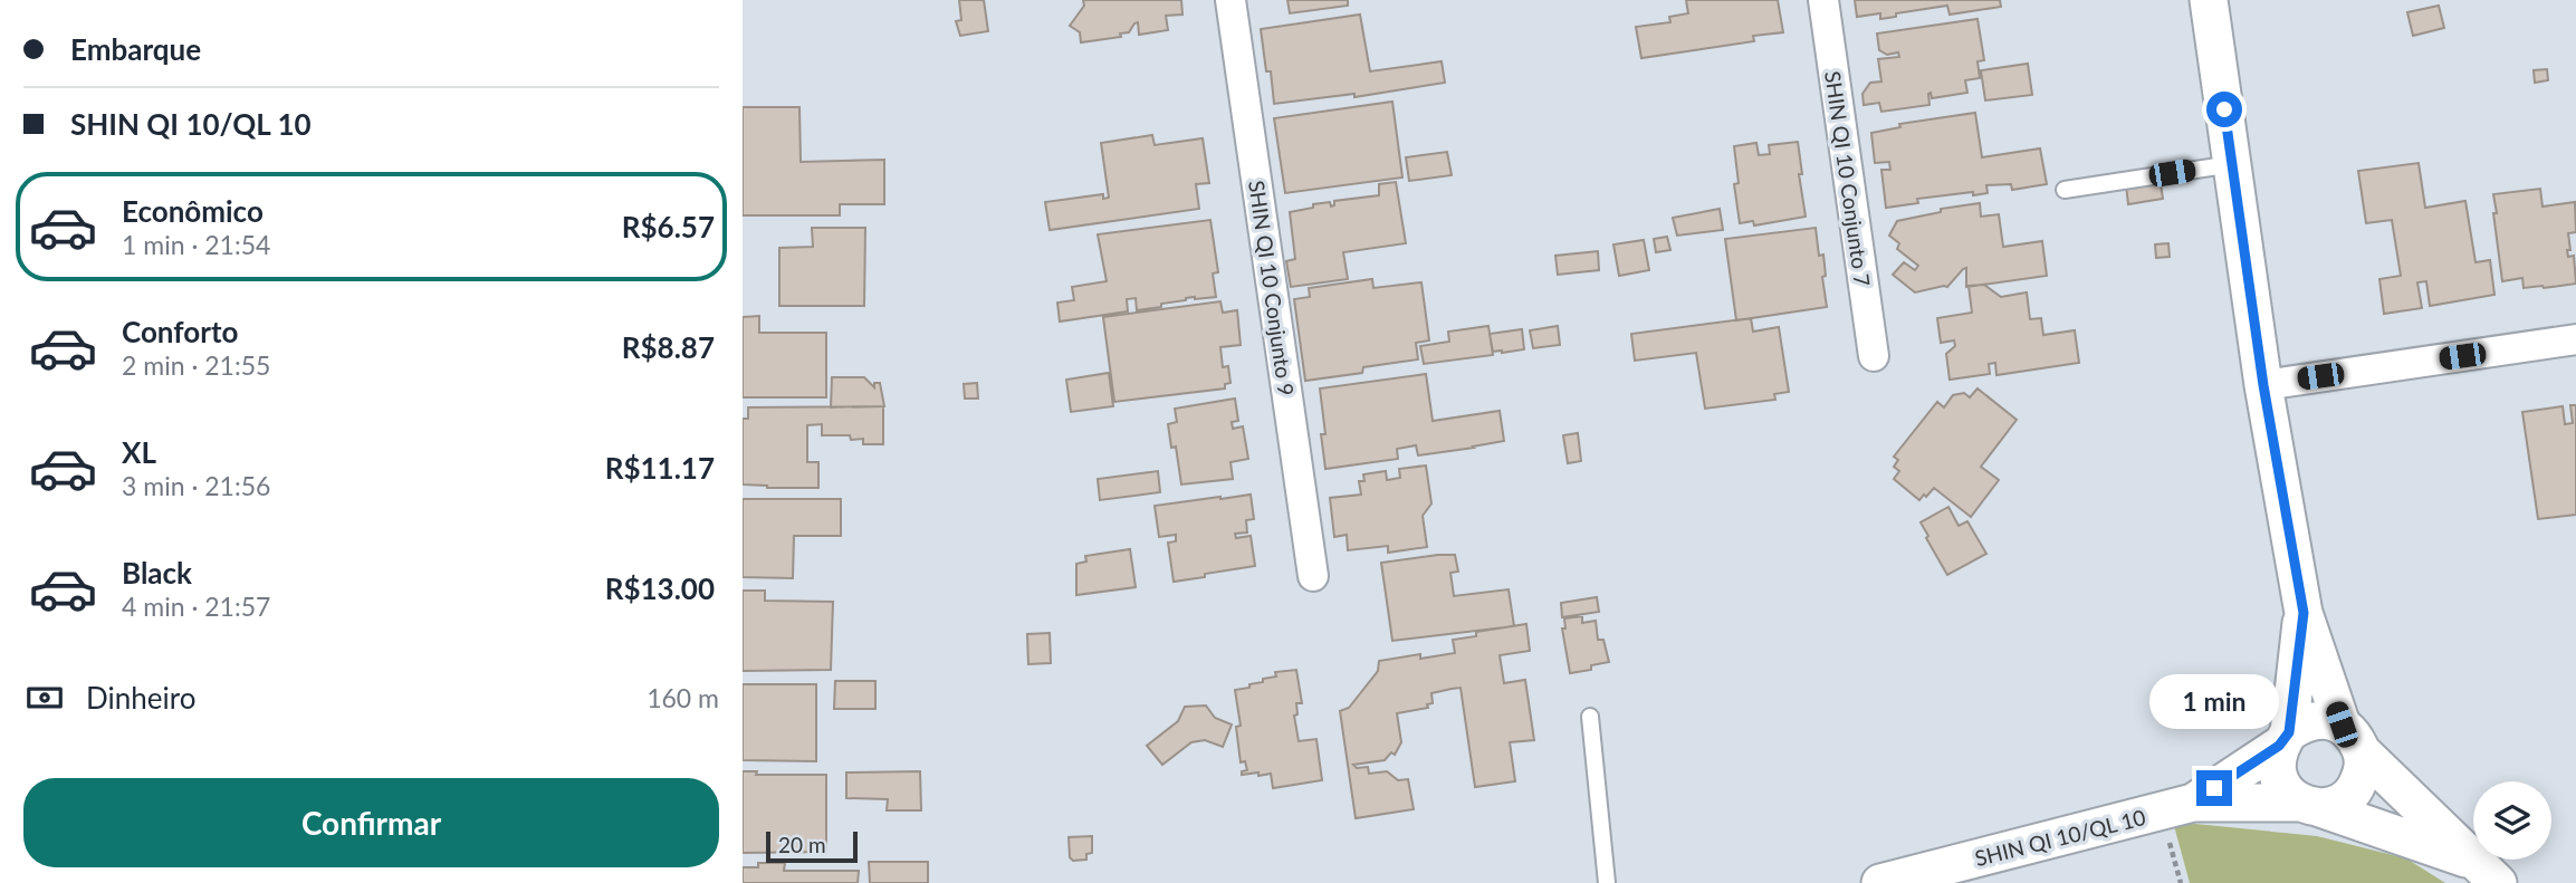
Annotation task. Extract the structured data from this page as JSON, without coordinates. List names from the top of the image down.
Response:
{
  "streets": {
    "street": ["SHIN QI 10 Conjunto 7", "SHIN QI 10 Conjunto 9", "SHIN QI 10/QL 10"]
  },
  "scale_bar": "20 m",
  "page": {
    "banner": ["Embarque", "SHIN QI 10/QL 10"],
    "list": [
      {
        "name": "Econômico",
        "note": "1 min · 21:54",
        "value": "R$6.57"
      },
      {
        "name": "Conforto",
        "note": "2 min · 21:55",
        "value": "R$8.87"
      },
      {
        "name": "XL",
        "note": "3 min · 21:56",
        "value": "R$11.17"
      },
      {
        "name": "Black",
        "note": "4 min · 21:57",
        "value": "R$13.00"
      }
    ],
    "pay": ["Dinheiro", "160 m"],
    "bubble": "1 min",
    "buttons": "Confirmar",
    "scale": "20 m"
  }
}
